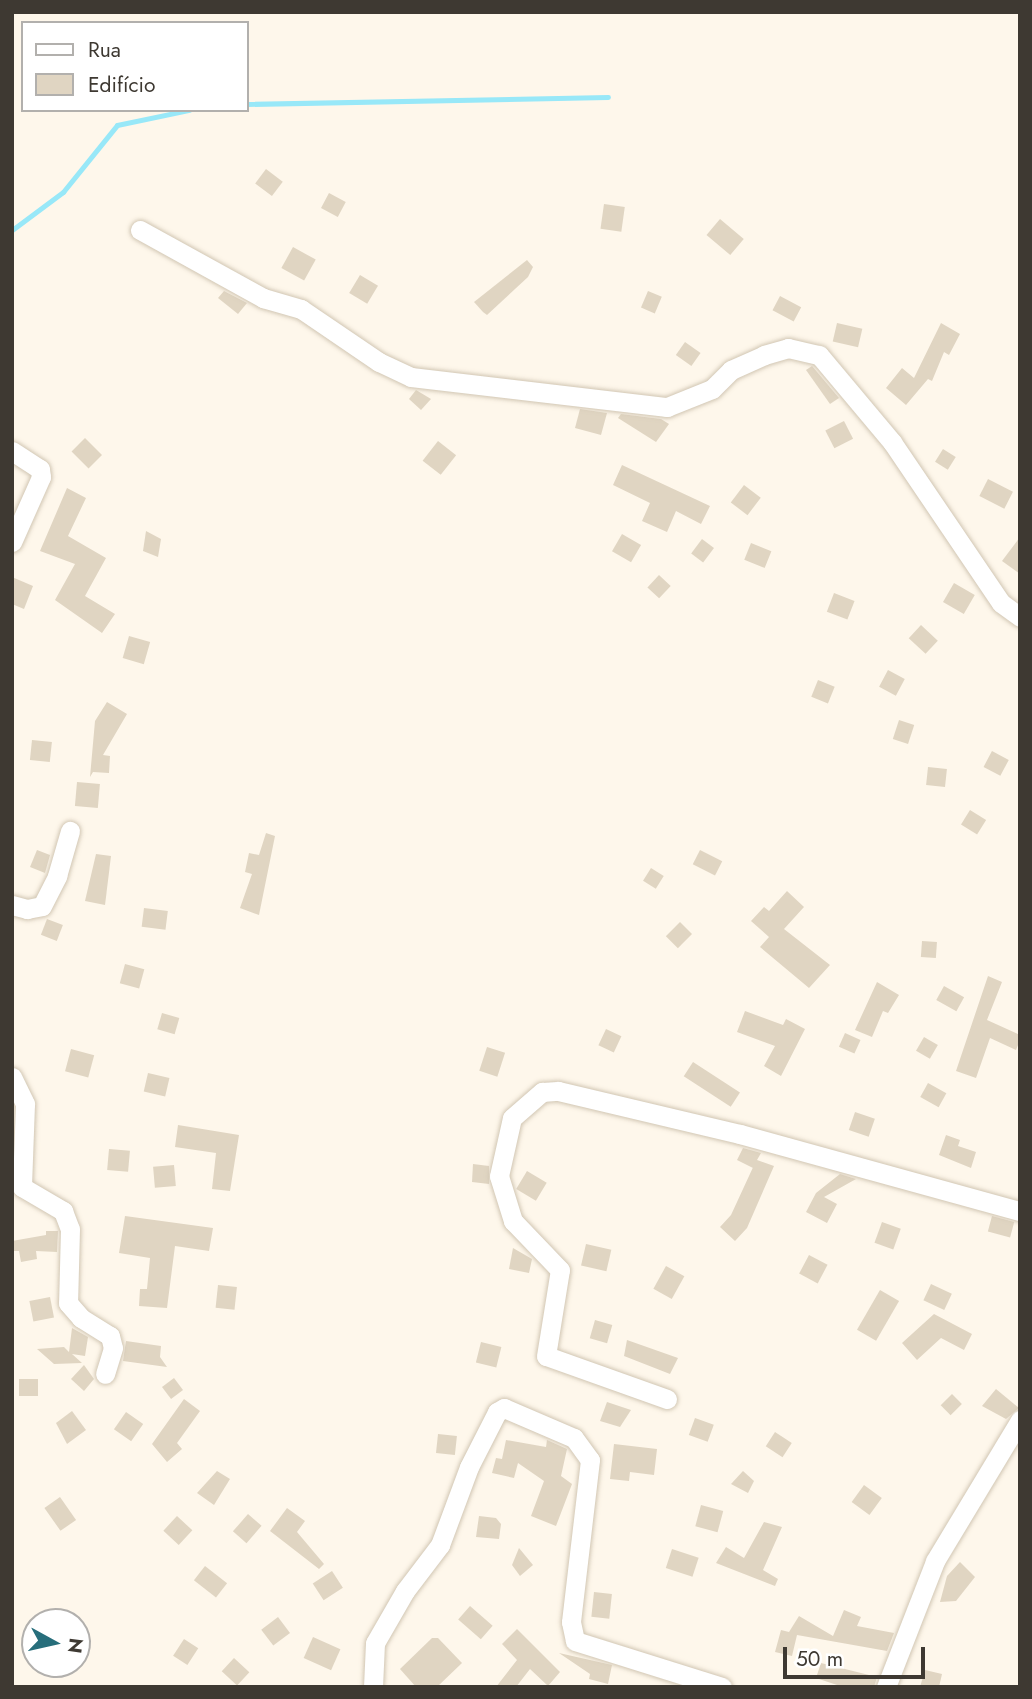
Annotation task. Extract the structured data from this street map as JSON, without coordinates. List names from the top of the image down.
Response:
{
  "legend": ["Rua", "Edifício"],
  "scale_bar": "50 m",
  "north": "right"
}
